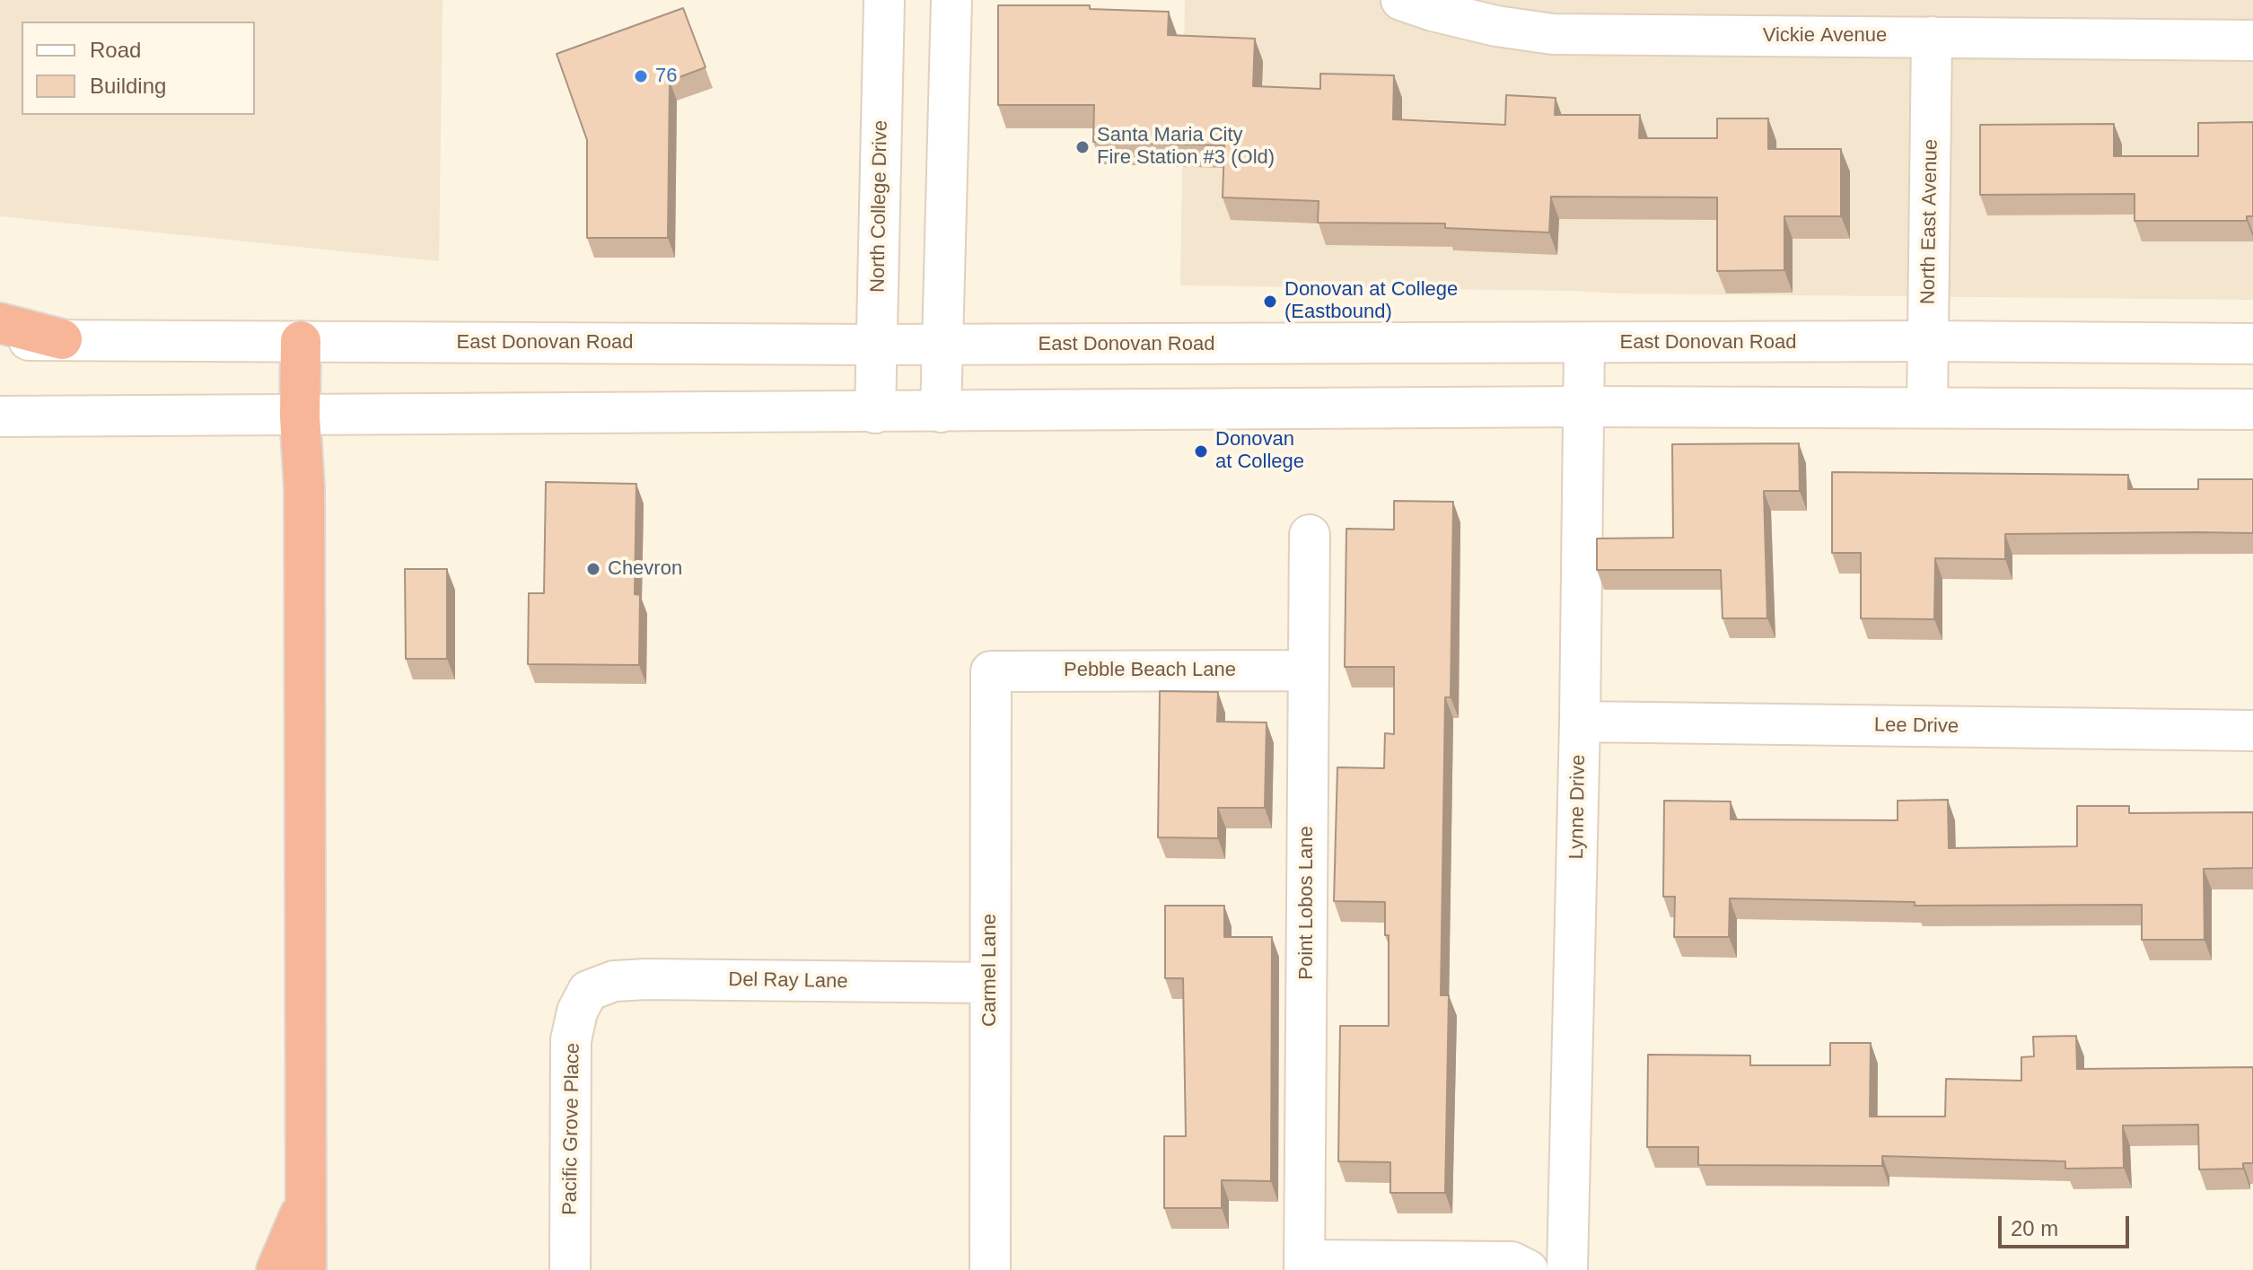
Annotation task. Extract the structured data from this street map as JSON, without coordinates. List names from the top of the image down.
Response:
{
  "streets": {
    "street": [
      "Vickie Avenue",
      "North College Drive",
      "North East Avenue",
      "East Donovan Road",
      "Pebble Beach Lane",
      "Lee Drive",
      "Lynne Drive",
      "Point Lobos Lane",
      "Carmel Lane",
      "Del Ray Lane",
      "Pacific Grove Place"
    ]
  },
  "crossings": [
    ["Vickie Avenue", "North East Avenue"],
    ["North College Drive", "East Donovan Road"],
    ["North East Avenue", "East Donovan Road"],
    ["East Donovan Road", "Lynne Drive"],
    ["Pebble Beach Lane", "Point Lobos Lane"],
    ["Pebble Beach Lane", "Carmel Lane"],
    ["Lee Drive", "Lynne Drive"],
    ["Carmel Lane", "Del Ray Lane"],
    ["Del Ray Lane", "Pacific Grove Place"]
  ],
  "places": [
    "76",
    "Santa Maria City Fire Station #3 (Old)",
    "Donovan at College (Eastbound)",
    "Donovan at College",
    "Chevron"
  ],
  "legend": ["Road", "Building"],
  "scale_bar": "20 m"
}
